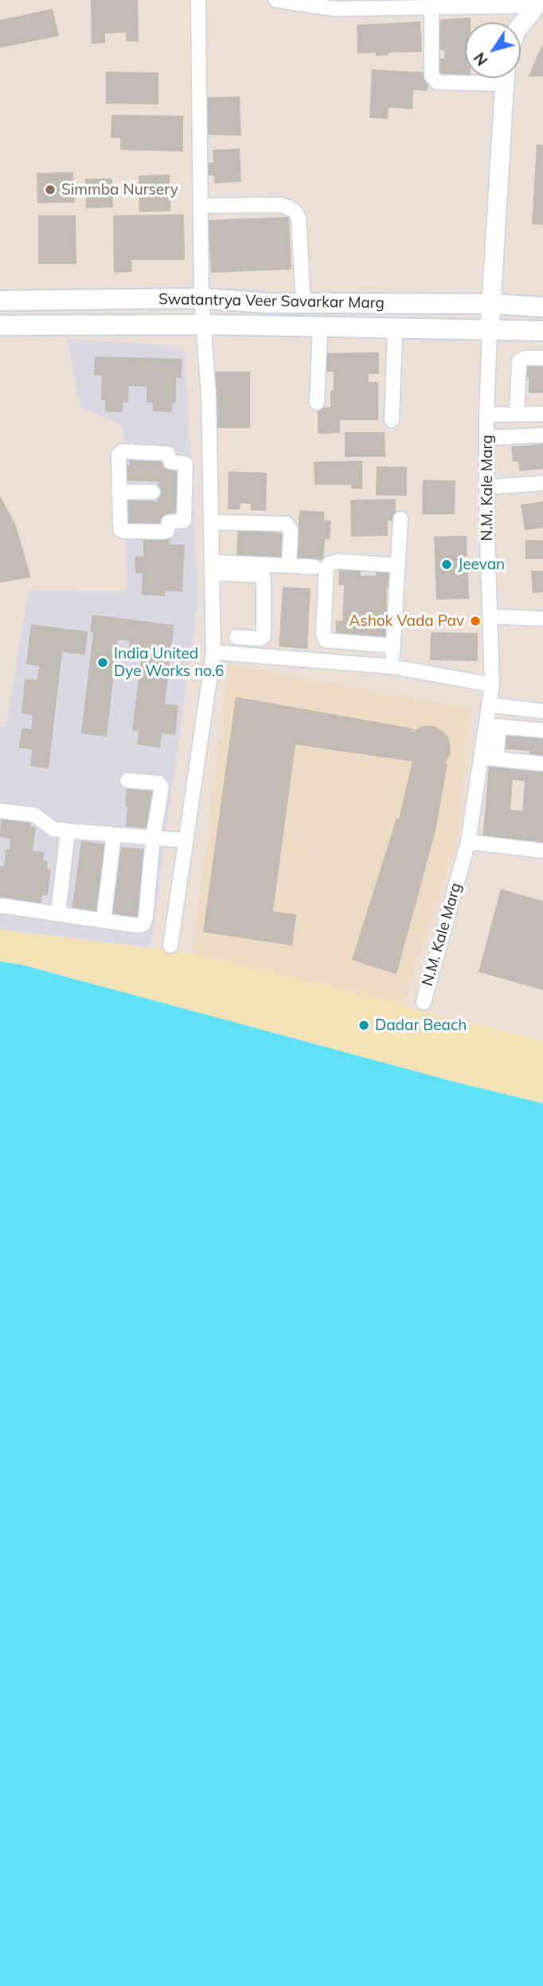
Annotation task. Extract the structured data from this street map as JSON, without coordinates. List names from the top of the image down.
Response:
{
  "streets": {
    "main road": ["Swatantrya Veer Savarkar Marg"],
    "street": ["N.M. Kale Marg"]
  },
  "crossings": [
    ["Swatantrya Veer Savarkar Marg", "N.M. Kale Marg"]
  ],
  "places": [
    "Simmba Nursery",
    "Jeevan",
    "Ashok Vada Pav",
    "India United Dye Works no.6",
    "Dadar Beach"
  ],
  "north": "bottom left"
}
